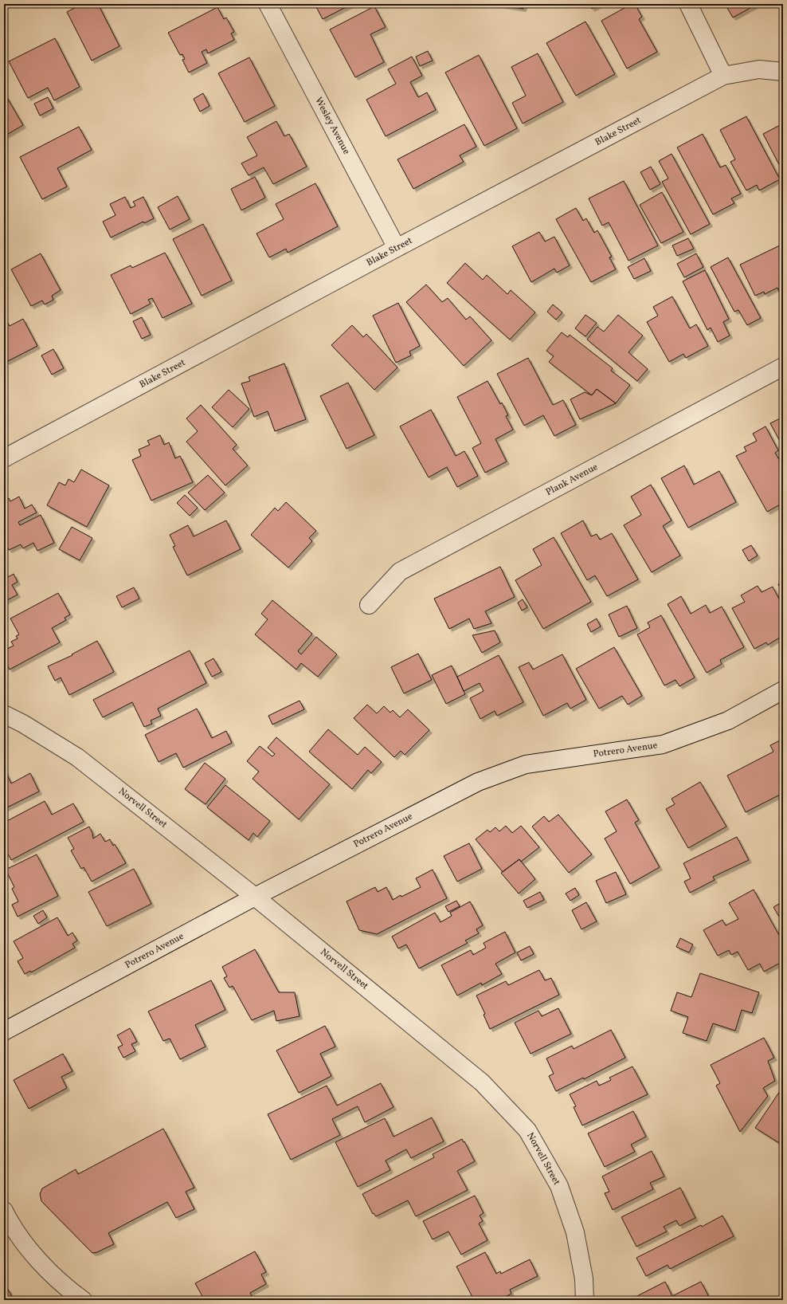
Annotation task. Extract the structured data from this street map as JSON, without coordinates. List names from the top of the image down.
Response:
{
  "streets": {
    "street": [
      "Wesley Avenue",
      "Blake Street",
      "Plank Avenue",
      "Potrero Avenue",
      "Norvell Street"
    ]
  },
  "crossings": [
    ["Wesley Avenue", "Blake Street"],
    ["Potrero Avenue", "Norvell Street"]
  ]
}
